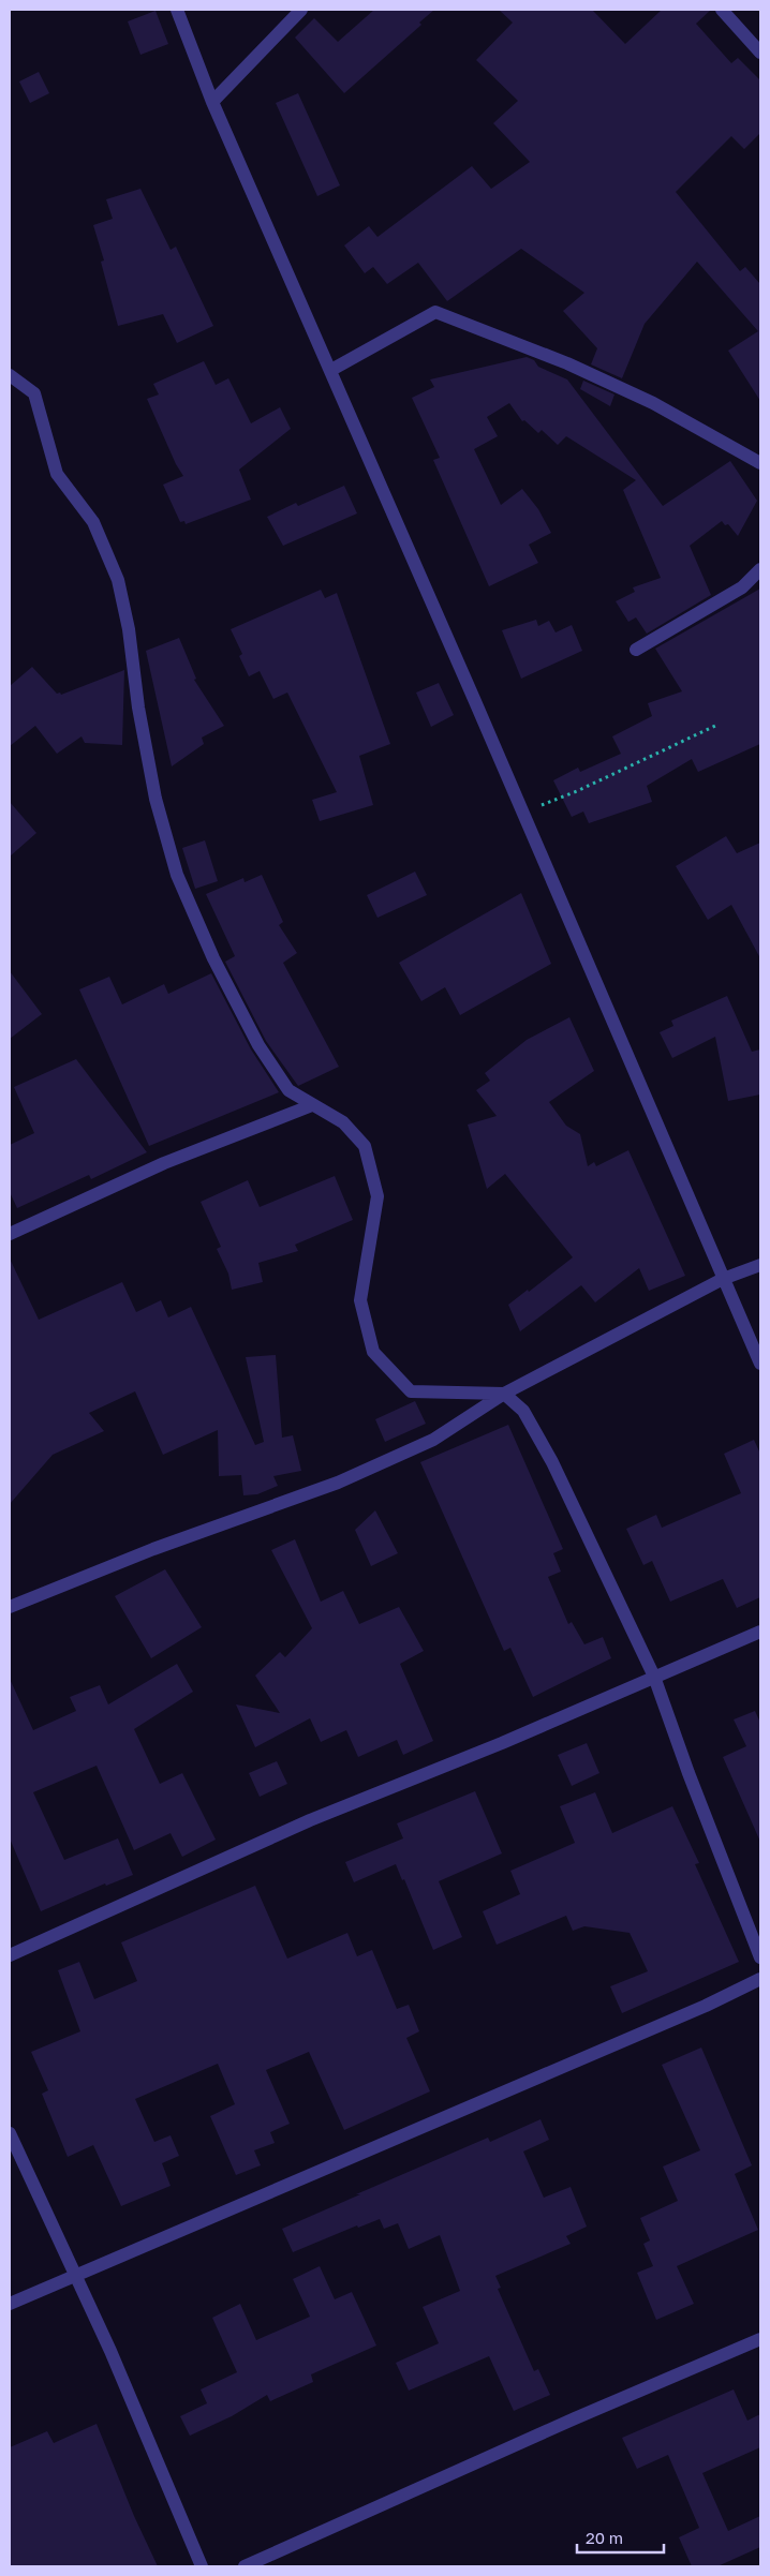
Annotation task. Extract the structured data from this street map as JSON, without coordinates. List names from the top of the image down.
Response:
{
  "scale_bar": "20 m"
}
